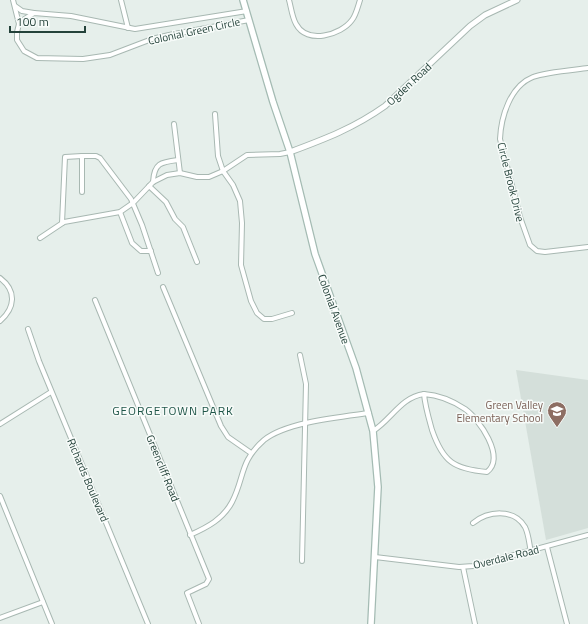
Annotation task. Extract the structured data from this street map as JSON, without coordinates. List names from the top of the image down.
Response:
{
  "streets": {
    "main road": ["Colonial Avenue"],
    "street": [
      "Colonial Green Circle",
      "Ogden Road",
      "Circle Brook Drive",
      "Greencliff Road",
      "Richards Boulevard",
      "Overdale Road"
    ]
  },
  "crossings": [
    ["Colonial Green Circle", "Colonial Avenue"],
    ["Ogden Road", "Colonial Avenue"],
    ["Colonial Avenue", "Overdale Road"]
  ],
  "districts": ["GEORGETOWN PARK"],
  "places": {
    "school or university": ["Green Valley Elementary School"]
  },
  "scale_bar": "100 m"
}
